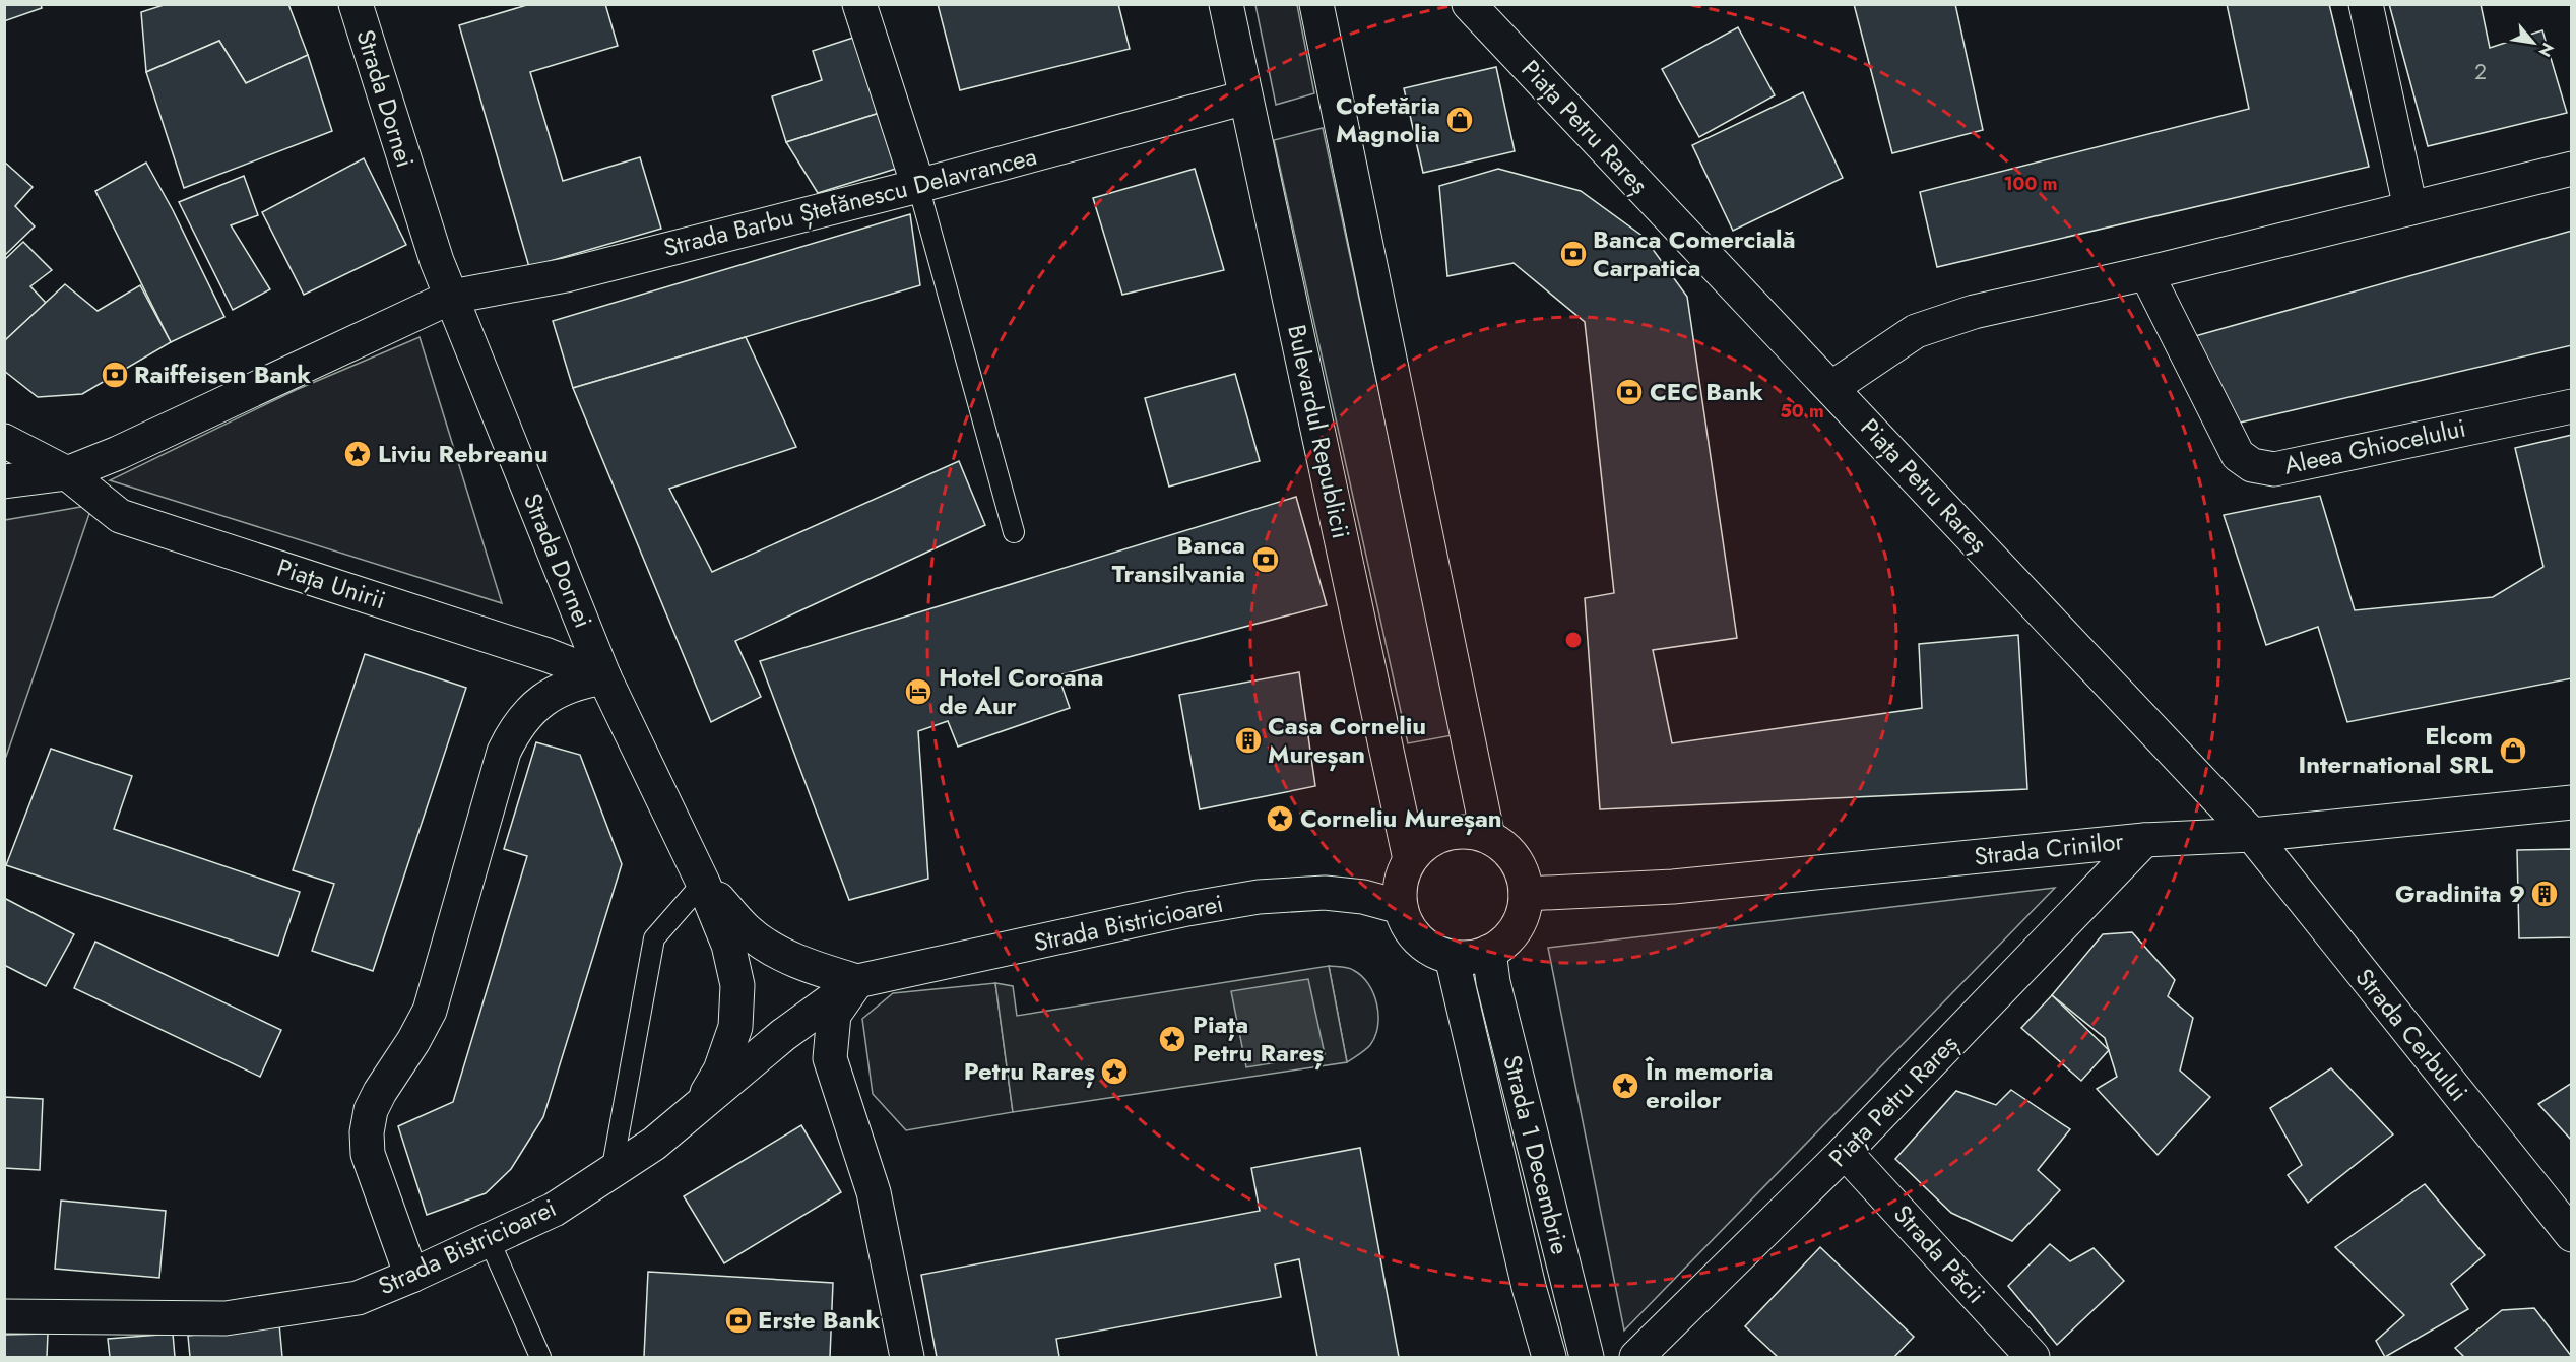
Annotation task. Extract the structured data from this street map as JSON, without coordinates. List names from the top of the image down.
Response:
{
  "streets": {
    "street": [
      "Strada Dornei",
      "Piața Petru Rareș",
      "Strada Barbu Ștefănescu Delavrancea",
      "Bulevardul Republicii",
      "Aleea Ghiocelului",
      "Piața Unirii",
      "Strada Crinilor",
      "Strada Bistricioarei",
      "Strada Cerbului",
      "Strada 1 Decembrie",
      "Strada Păcii"
    ]
  },
  "crossings": [
    ["Strada Dornei", "Strada Barbu Ștefănescu Delavrancea"],
    ["Strada Dornei", "Piața Unirii"],
    ["Strada Dornei", "Strada Bistricioarei"],
    ["Piața Petru Rareș", "Strada Crinilor"],
    ["Piața Petru Rareș", "Strada Cerbului"],
    ["Piața Petru Rareș", "Strada Păcii"],
    ["Strada Barbu Ștefănescu Delavrancea", "Bulevardul Republicii"],
    ["Bulevardul Republicii", "Strada Crinilor"],
    ["Bulevardul Republicii", "Strada Bistricioarei"],
    ["Bulevardul Republicii", "Strada 1 Decembrie"],
    ["Strada Crinilor", "Strada Bistricioarei"],
    ["Strada Crinilor", "Strada Cerbului"],
    ["Strada Crinilor", "Strada 1 Decembrie"],
    ["Strada Bistricioarei", "Strada 1 Decembrie"]
  ],
  "places": {
    "shop": ["Cofetăria Magnolia", "Elcom International SRL"],
    "bank": [
      "Banca Comercială Carpatica",
      "Raiffeisen Bank",
      "CEC Bank",
      "Banca Transilvania",
      "Erste Bank"
    ],
    "place": [
      "Liviu Rebreanu",
      "Corneliu Mureșan",
      "Piața Petru Rareș",
      "Petru Rareș",
      "În memoria eroilor"
    ],
    "hotel": ["Hotel Coroana de Aur"],
    "building": ["Casa Corneliu Mureșan", "Gradinita 9"]
  },
  "house_numbers": ["2"],
  "north": "bottom right",
  "rings": ["100 m", "50 m"]
}
